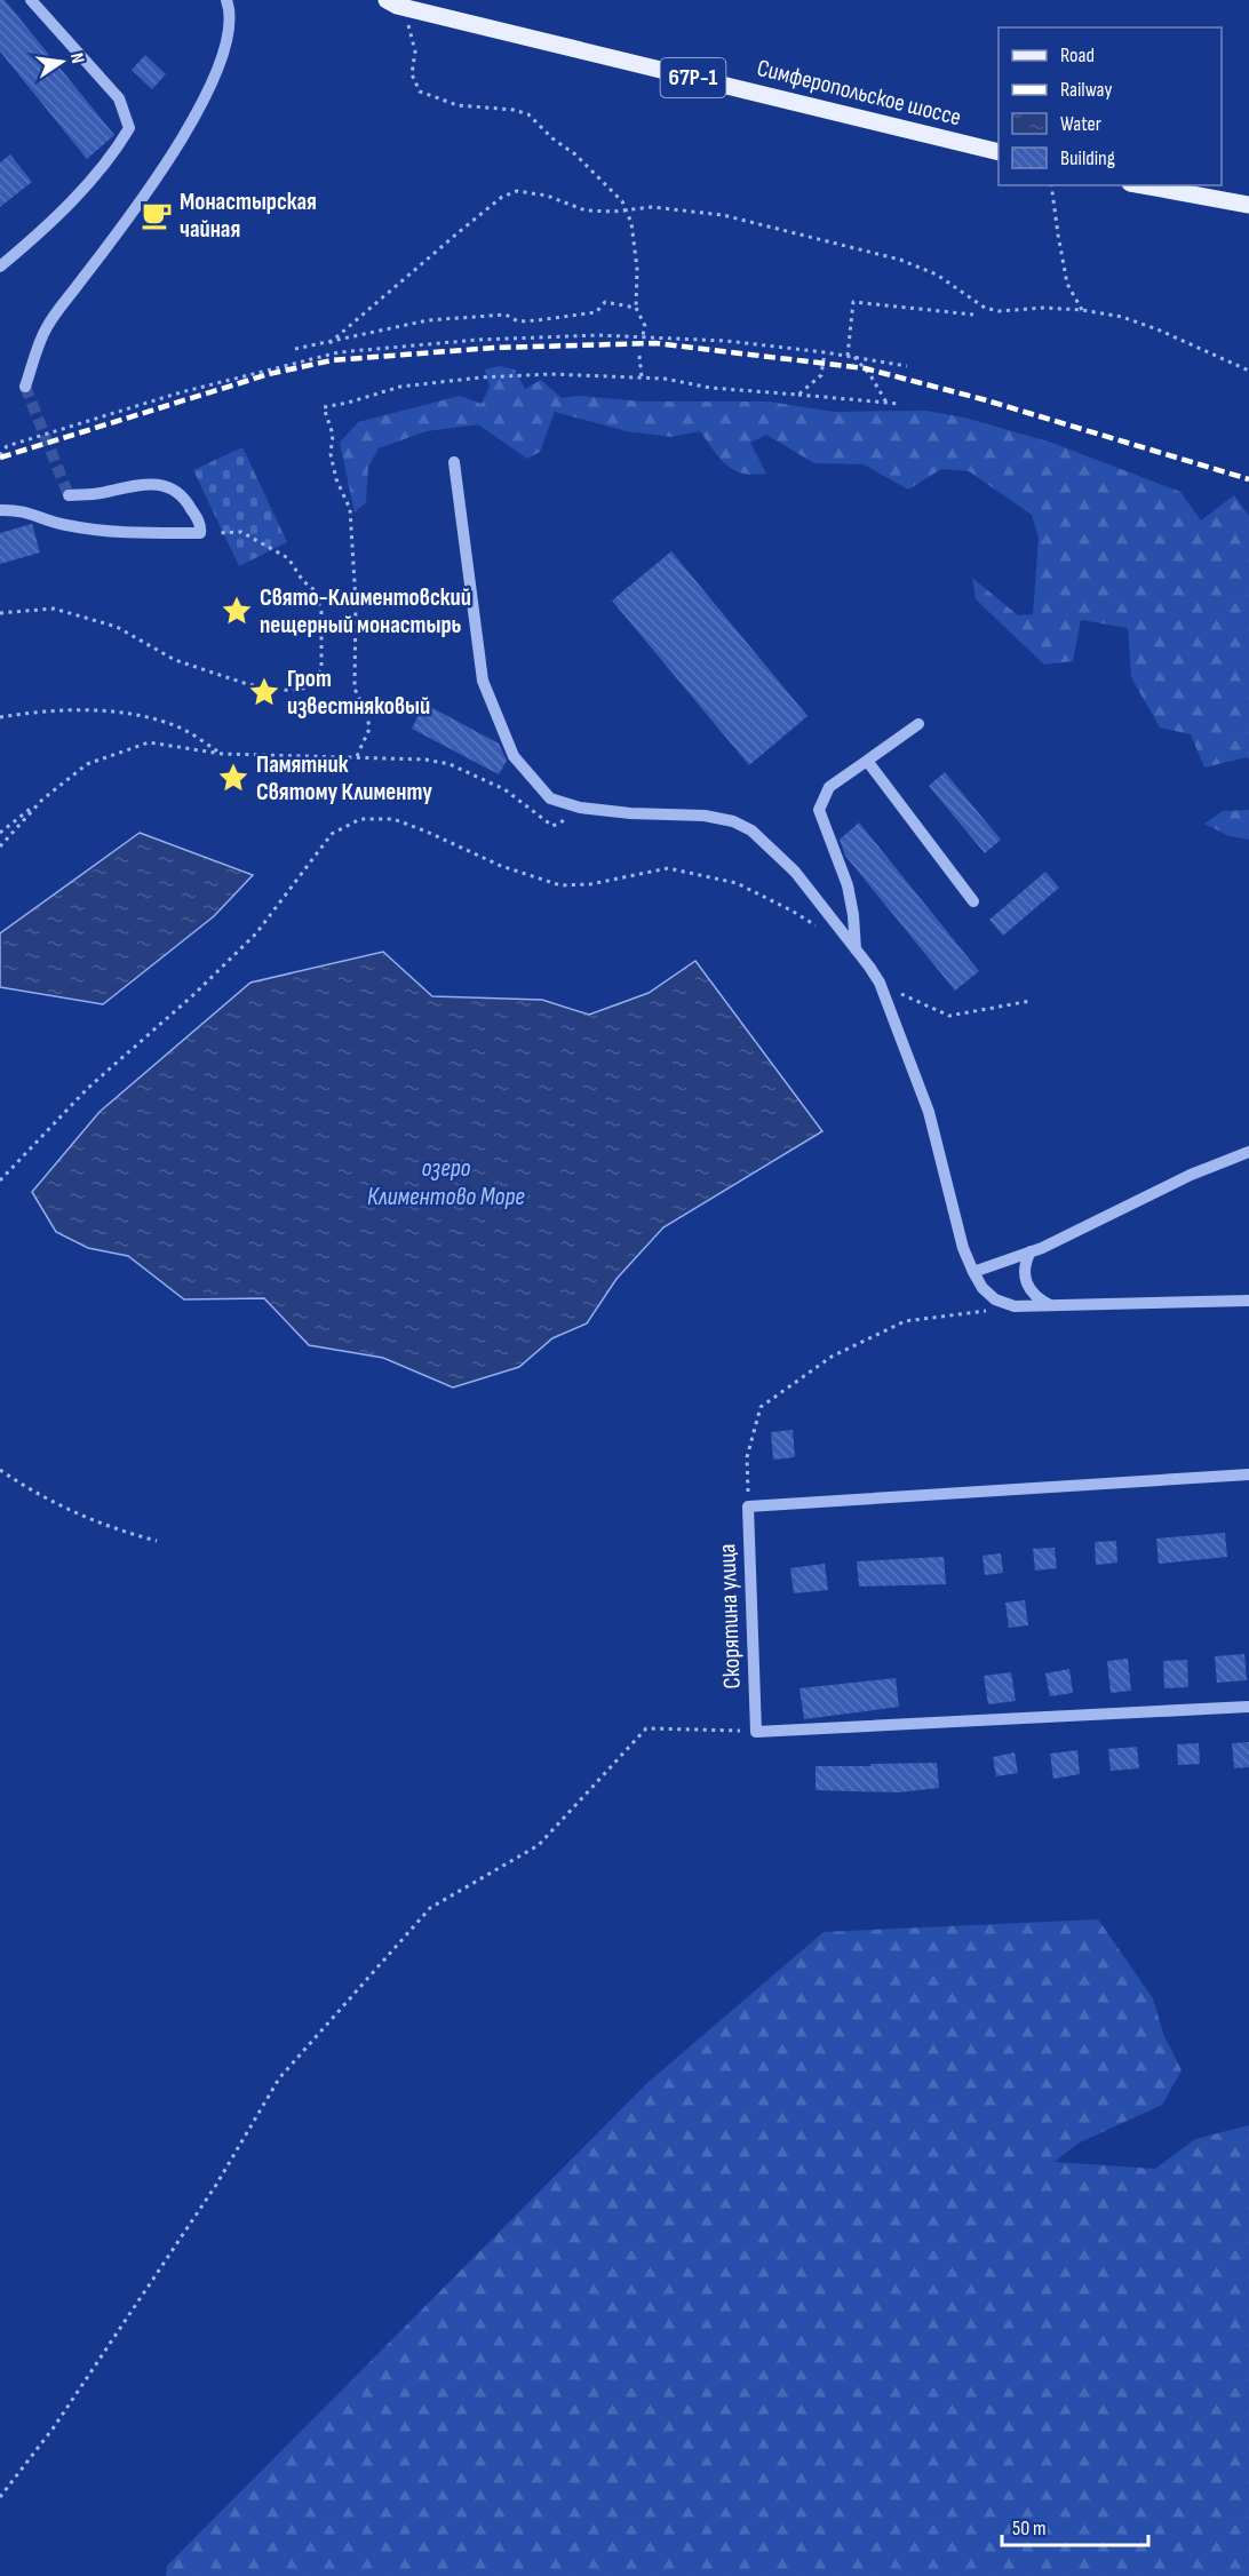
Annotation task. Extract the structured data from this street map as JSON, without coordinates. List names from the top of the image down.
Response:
{
  "streets": {
    "main road": ["67Р-1", "Симферопольское шоссе"],
    "street": ["Скорятина улица"]
  },
  "water": ["озеро Климентово Море"],
  "places": {
    "cafe": ["Монастырская чайная"],
    "place": ["Свято-Климентовский пещерный монастырь", "Грот известняковый", "Памятник Святому Клименту"]
  },
  "legend": [
    "Road",
    "Railway",
    "Water",
    "Building"
  ],
  "scale_bar": "50 m",
  "north": "right"
}
